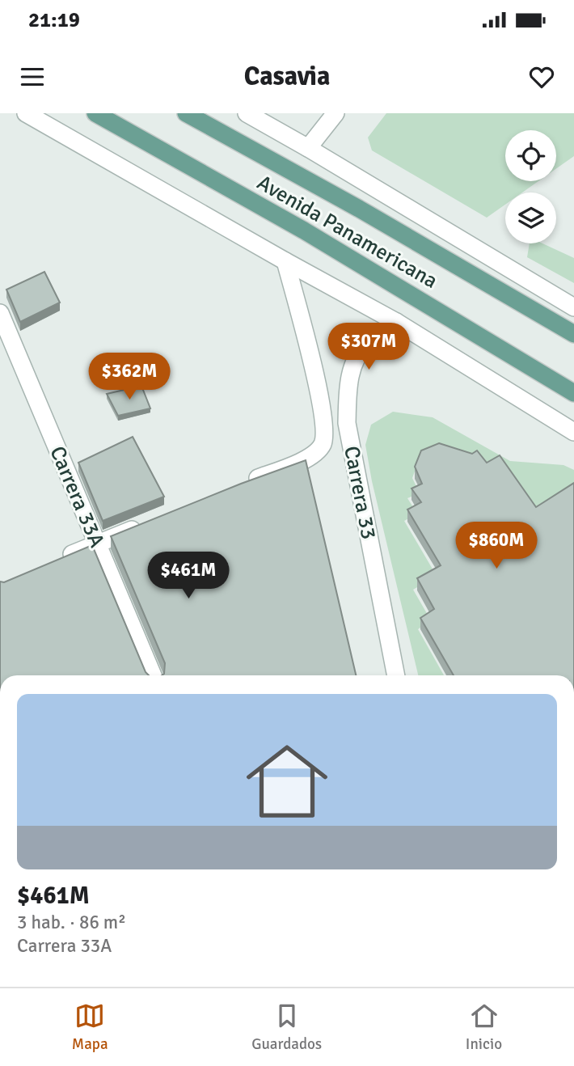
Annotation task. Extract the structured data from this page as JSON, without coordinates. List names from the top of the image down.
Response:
{
  "streets": {
    "main road": ["Avenida Panamericana"],
    "street": ["Carrera 33", "Carrera 33A"]
  },
  "page": {
    "status": "21:19",
    "header": "Casavia",
    "price": [
      "$307M",
      "$362M",
      "$860M",
      "$461M"
    ],
    "list": [
      {
        "name": "$461M",
        "note": "3 hab. · 86 m² · Carrera 33A"
      }
    ],
    "tabs": ["Mapa", "Guardados", "Inicio"]
  }
}
